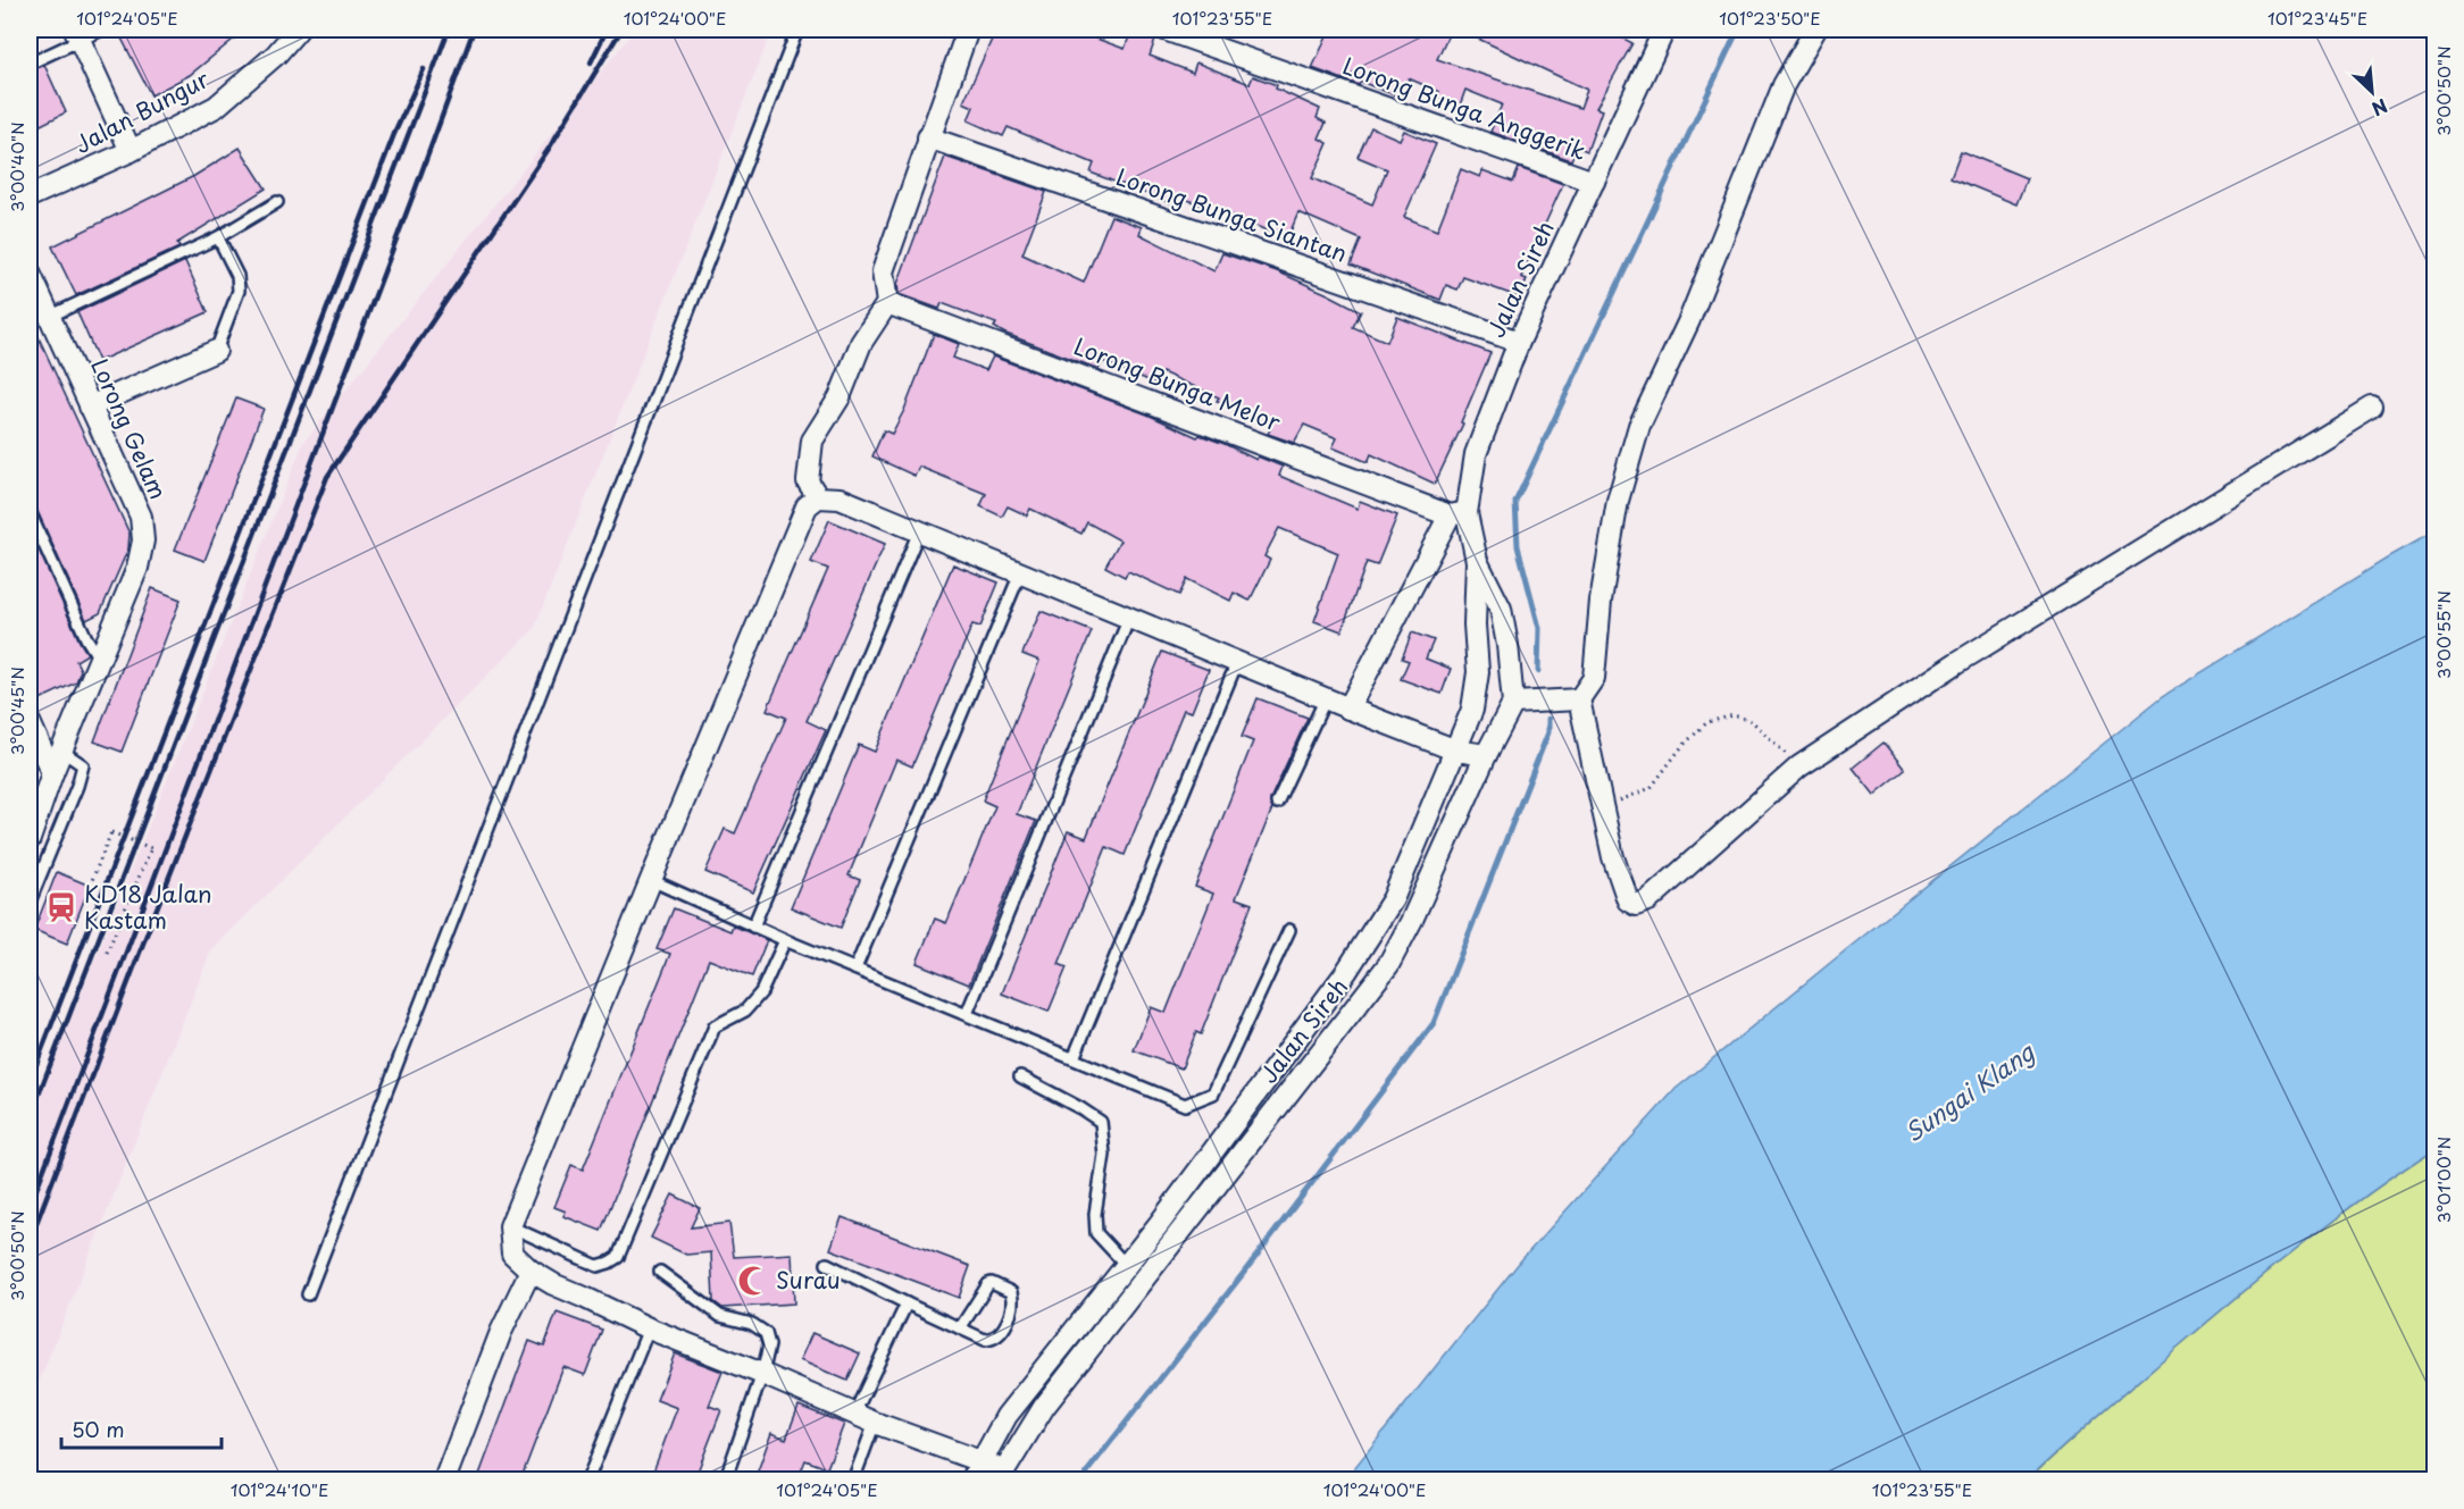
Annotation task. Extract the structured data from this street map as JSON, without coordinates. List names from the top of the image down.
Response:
{
  "streets": {
    "street": [
      "Lorong Bunga Anggerik",
      "Jalan Bungur",
      "Lorong Bunga Siantan",
      "Jalan Sireh",
      "Lorong Bunga Melor",
      "Lorong Gelam"
    ]
  },
  "crossings": [
    ["Lorong Bunga Anggerik", "Jalan Sireh"],
    ["Lorong Bunga Siantan", "Jalan Sireh"],
    ["Jalan Sireh", "Lorong Bunga Melor"]
  ],
  "water": ["Sungai Klang"],
  "places": {
    "station": ["KD18 Jalan Kastam"],
    "mosque": ["Surau"]
  },
  "scale_bar": "50 m",
  "north": "bottom right",
  "coordinates": [
    "101°24'05\"E",
    "101°24'00\"E",
    "101°23'55\"E",
    "101°23'50\"E",
    "101°23'45\"E",
    "3°00'50\"N",
    "3°00'40\"N",
    "3°00'55\"N",
    "3°00'45\"N",
    "3°01'00\"N",
    "101°24'10\"E"
  ]
}
